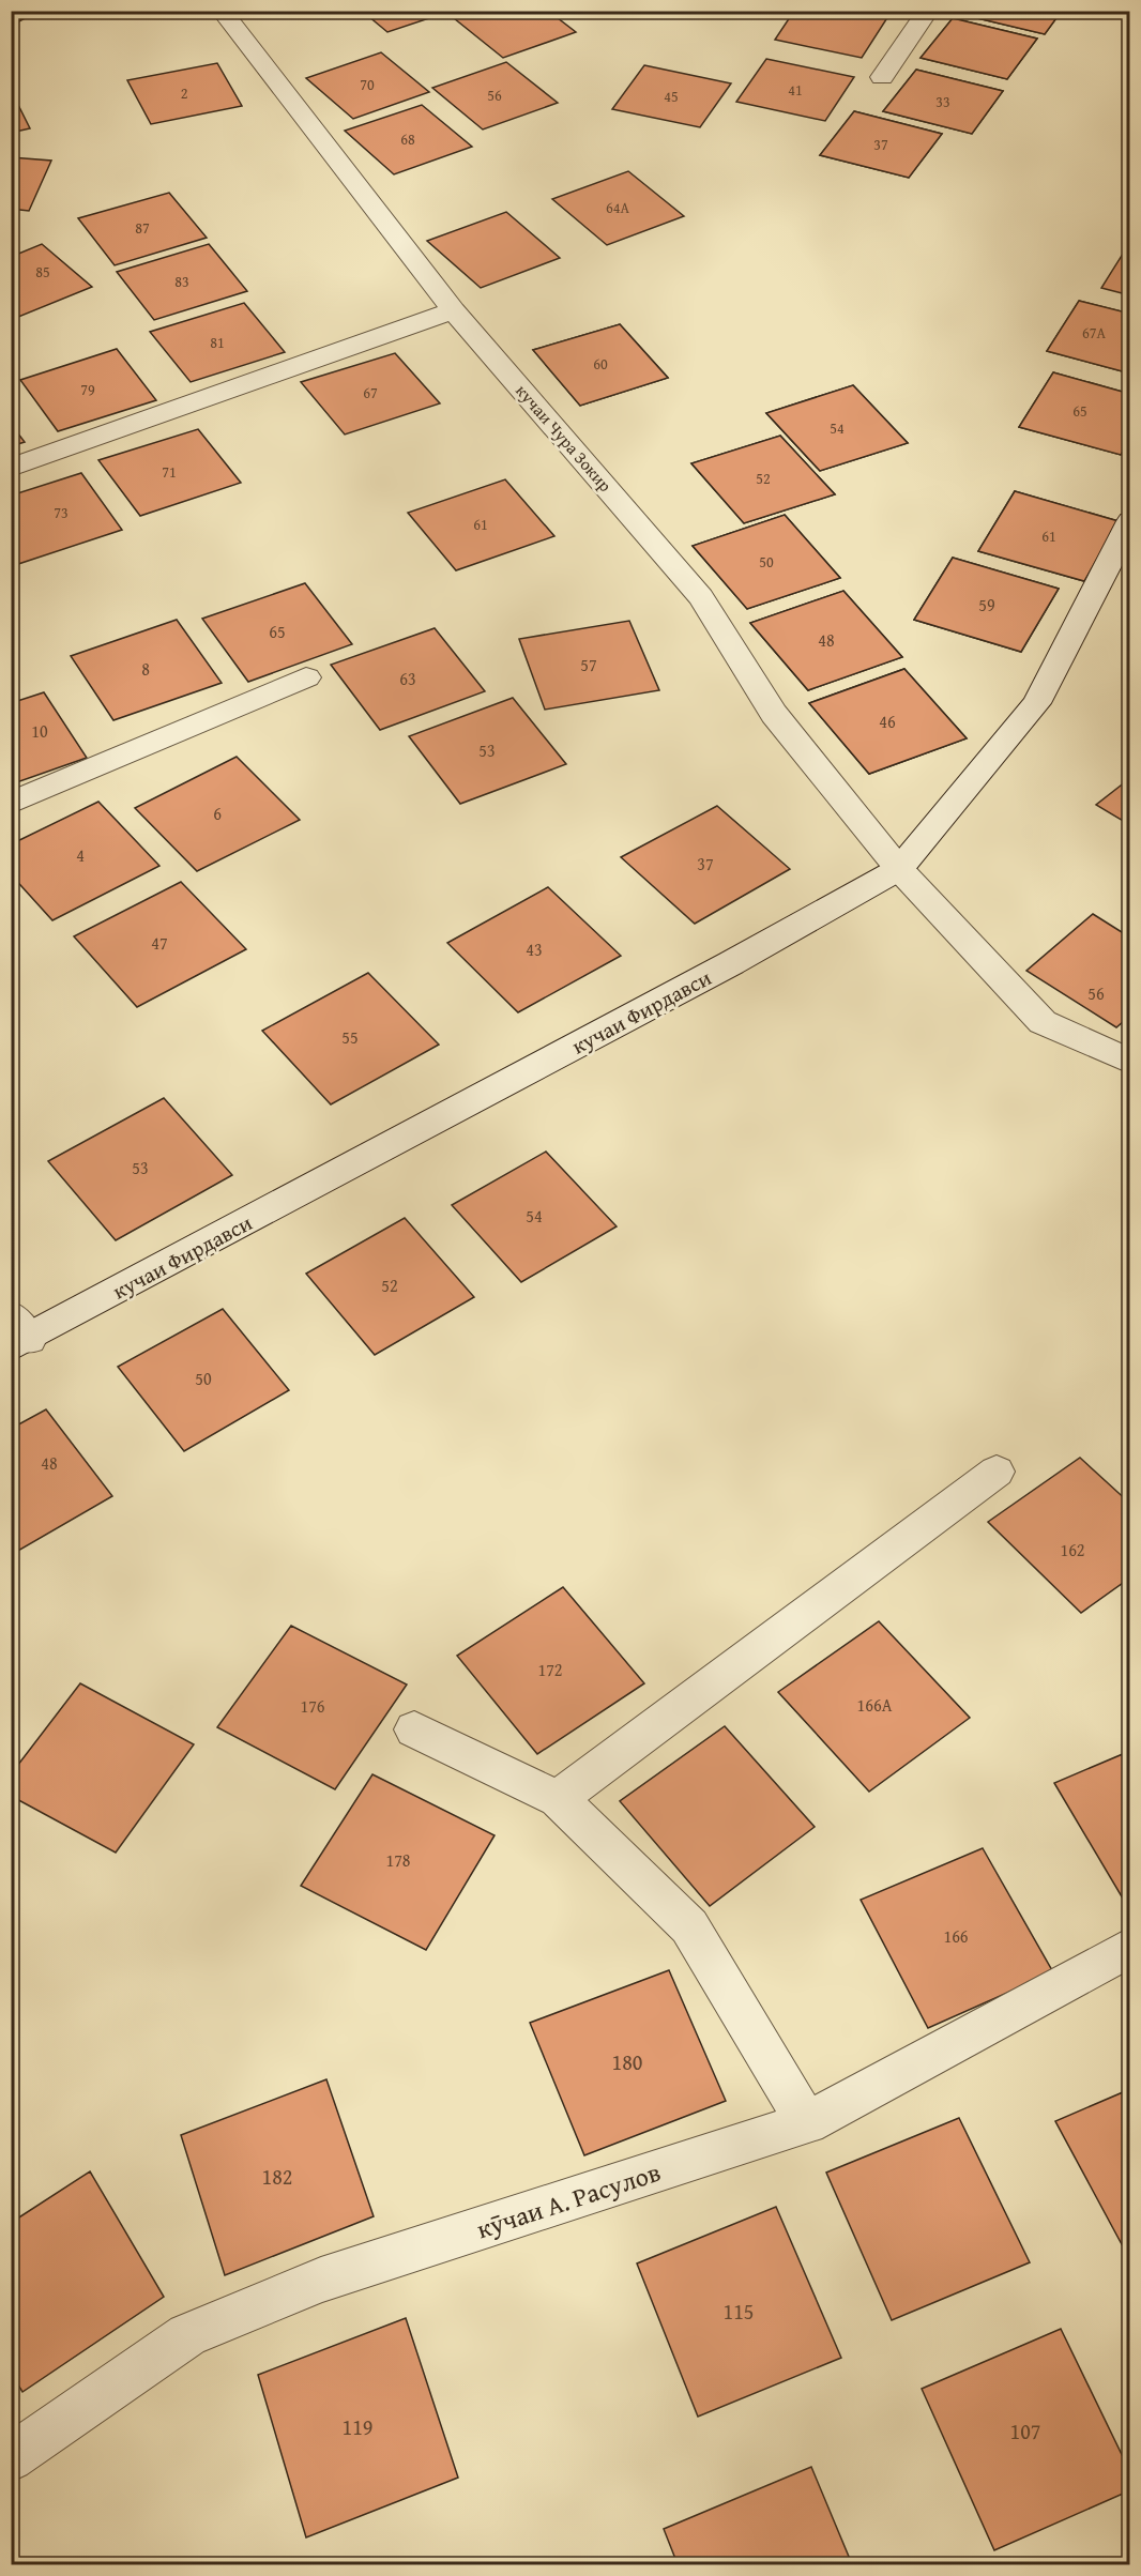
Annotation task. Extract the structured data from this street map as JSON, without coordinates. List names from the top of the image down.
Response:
{
  "streets": {
    "street": ["кучаи Чура Зокир", "кучаи Фирдавси", "кӯчаи А. Расулов"]
  },
  "crossings": [
    ["кучаи Чура Зокир", "кучаи Фирдавси"]
  ],
  "house_numbers": [
    "70",
    "41",
    "2",
    "56",
    "45",
    "33",
    "68",
    "37",
    "64А",
    "87",
    "85",
    "83",
    "67А",
    "81",
    "60",
    "79",
    "67",
    "65",
    "54",
    "71",
    "52",
    "73",
    "61",
    "61",
    "50",
    "59",
    "65",
    "48",
    "57",
    "8",
    "63",
    "46",
    "10",
    "53",
    "6",
    "4",
    "37",
    "47",
    "43",
    "56",
    "55",
    "53",
    "54",
    "52",
    "50",
    "48",
    "162",
    "172",
    "166А",
    "176",
    "178",
    "166",
    "180",
    "182",
    "115",
    "119",
    "107"
  ]
}
